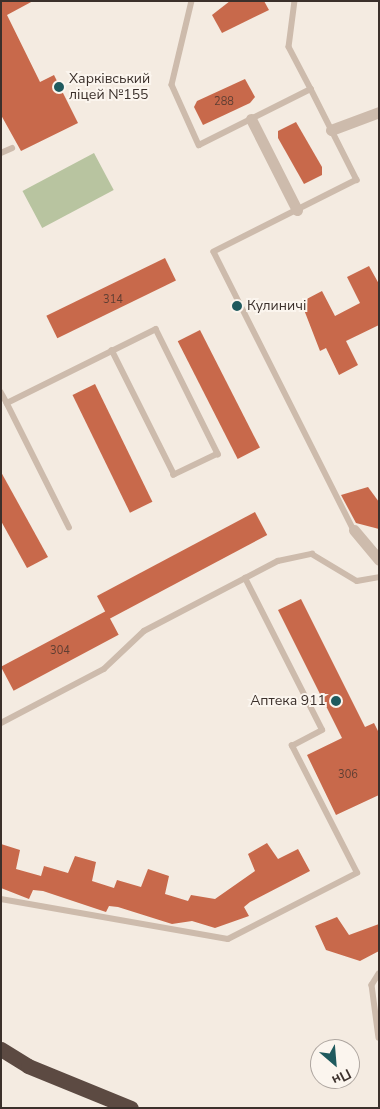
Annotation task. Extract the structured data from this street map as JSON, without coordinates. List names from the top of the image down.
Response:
{
  "places": ["Харківський ліцей №155", "Кулиничі", "Аптека 911"],
  "house_numbers": [
    "288",
    "314",
    "304",
    "306"
  ],
  "north": "bottom right"
}
